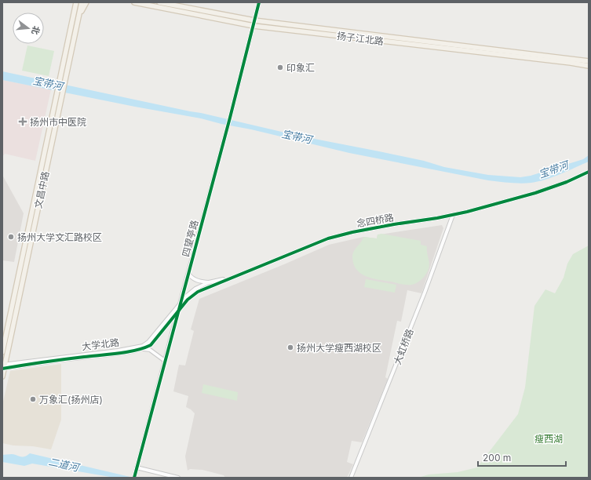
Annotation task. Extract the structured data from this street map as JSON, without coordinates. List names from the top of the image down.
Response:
{
  "streets": {
    "main road": ["扬子江北路", "文昌中路"],
    "street": [
      "念四桥路",
      "四望亭路",
      "大学北路",
      "大虹桥路"
    ]
  },
  "crossings": [
    ["扬子江北路", "四望亭路"],
    ["文昌中路", "大学北路"],
    ["念四桥路", "四望亭路"],
    ["念四桥路", "大学北路"],
    ["念四桥路", "大虹桥路"],
    ["四望亭路", "大学北路"]
  ],
  "water": ["宝带河", "二道河"],
  "parks": ["瘦西湖"],
  "places": {
    "other": [
      "印象汇",
      "扬州大学文汇路校区",
      "扬州大学瘦西湖校区",
      "万象汇(扬州店)"
    ],
    "health": ["扬州市中医院"]
  },
  "scale_bar": "200 m",
  "north": "right"
}
